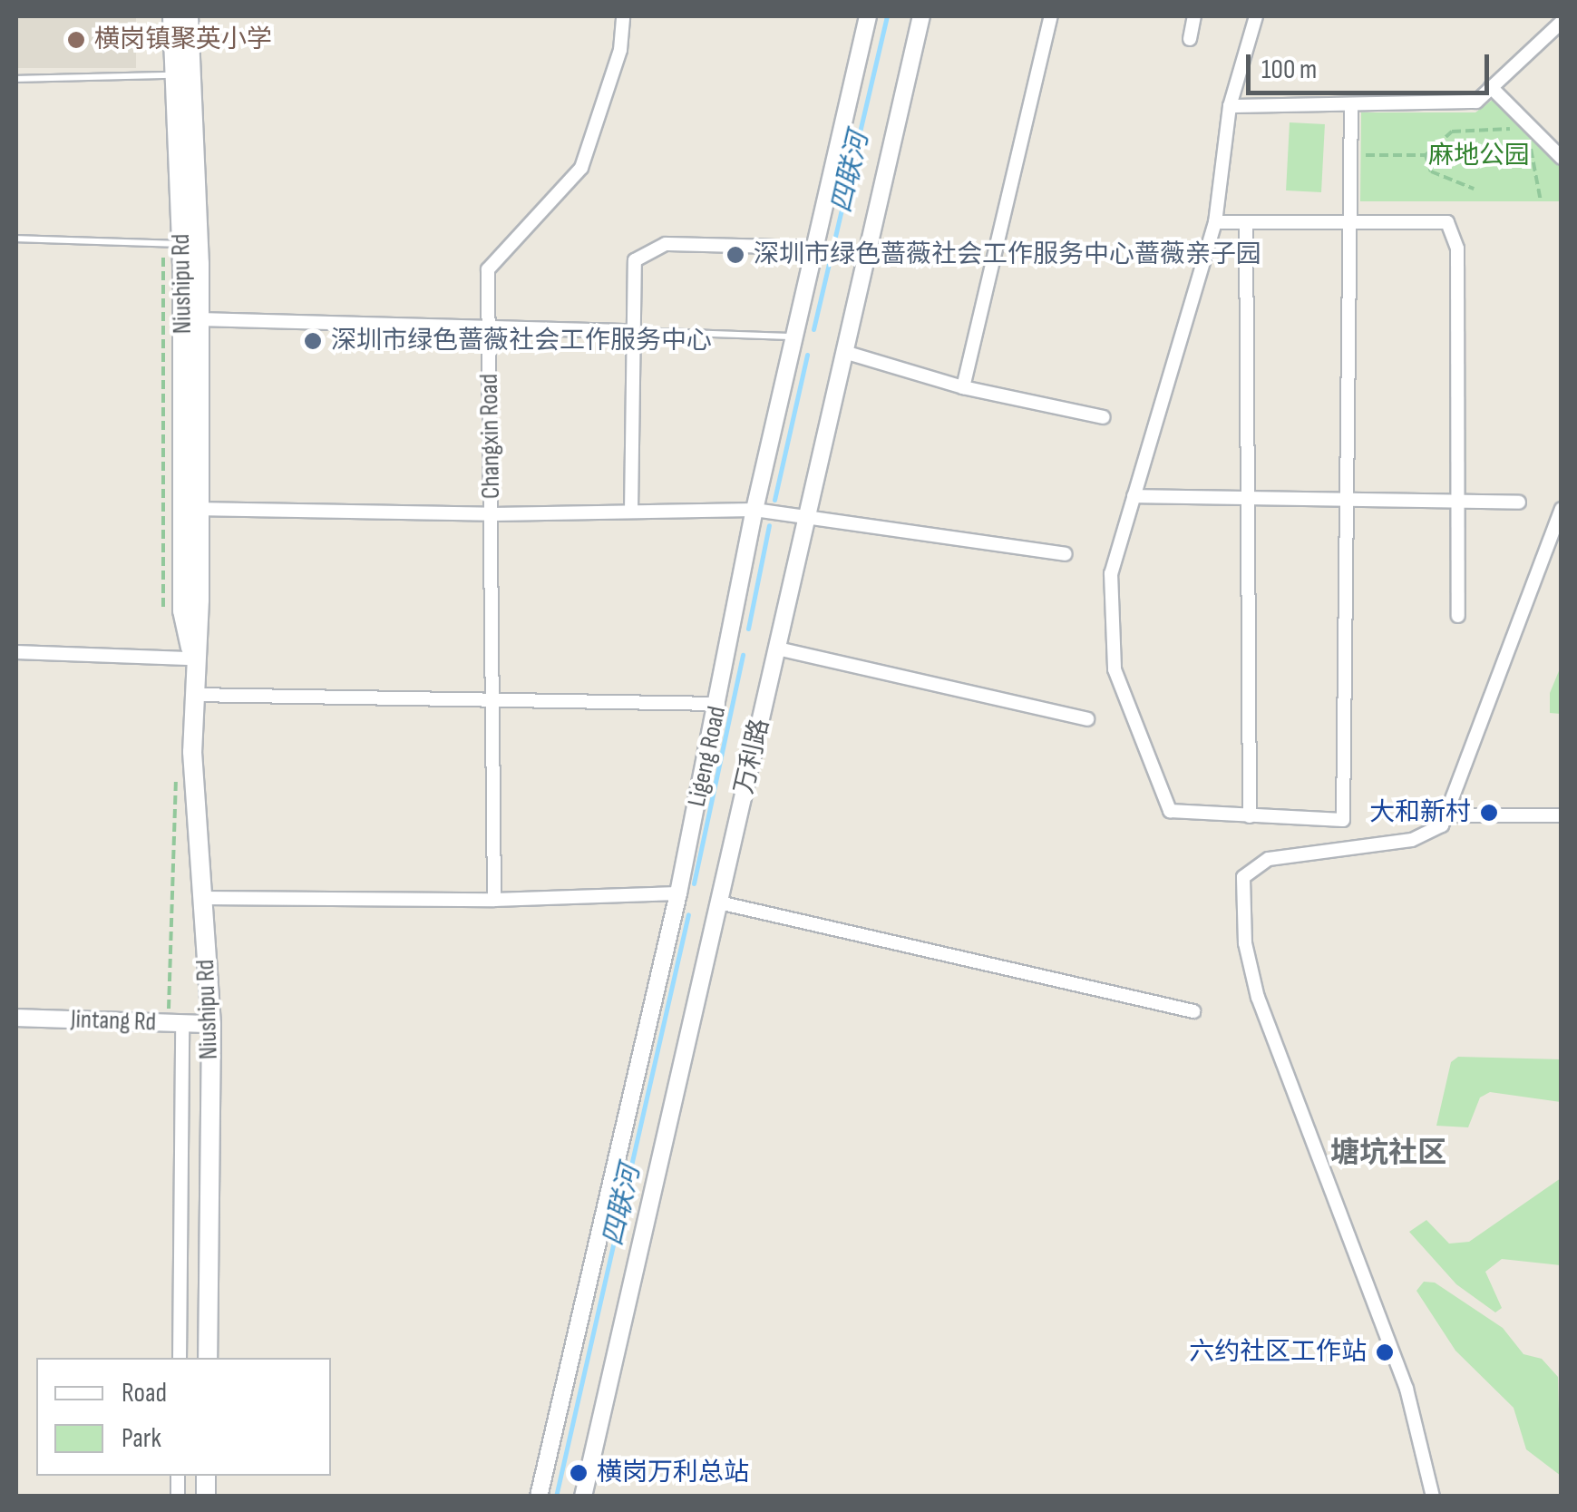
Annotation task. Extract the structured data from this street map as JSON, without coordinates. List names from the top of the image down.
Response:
{
  "streets": {
    "main road": ["Niushipu Rd"],
    "street": [
      "Changxin Road",
      "Ligeng Road",
      "万利路",
      "Jintang Rd"
    ]
  },
  "crossings": [
    ["Niushipu Rd", "Jintang Rd"]
  ],
  "districts": ["塘坑社区"],
  "water": ["四联河"],
  "parks": ["麻地公园"],
  "places": [
    "横岗镇聚英小学",
    "深圳市绿色蔷薇社会工作服务中心蔷薇亲子园",
    "深圳市绿色蔷薇社会工作服务中心",
    "大和新村",
    "六约社区工作站",
    "横岗万利总站"
  ],
  "legend": ["Road", "Park"],
  "scale_bar": "100 m"
}
